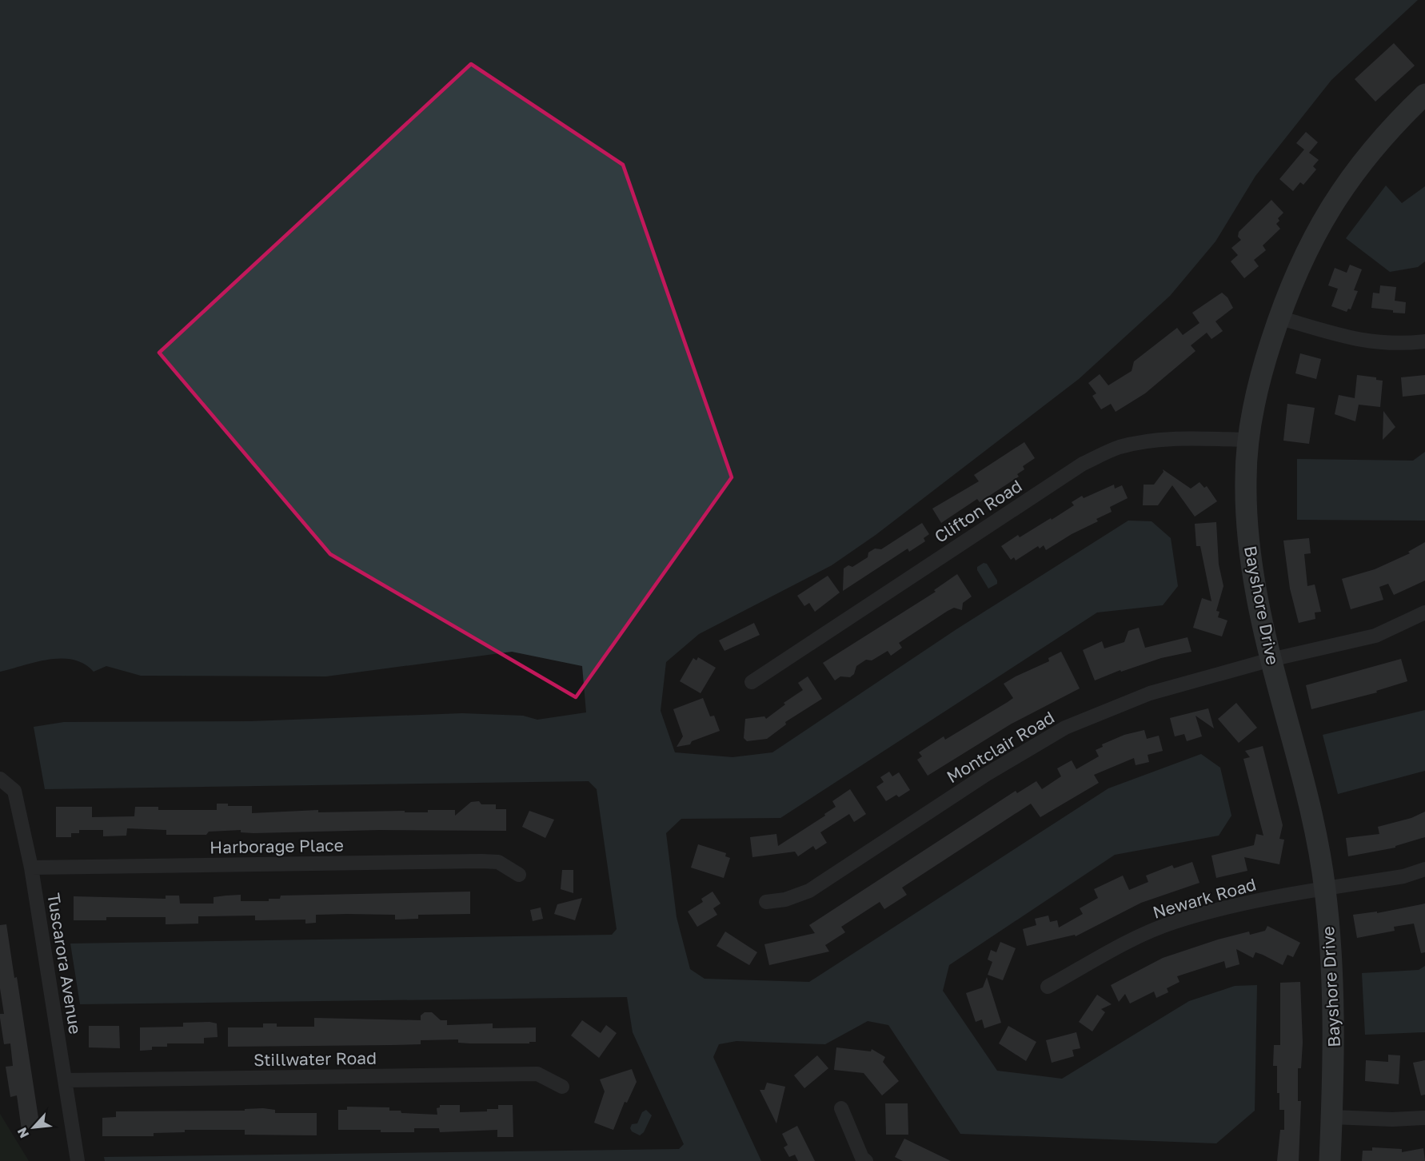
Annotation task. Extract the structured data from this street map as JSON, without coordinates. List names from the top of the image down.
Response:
{
  "streets": {
    "street": [
      "Clifton Road",
      "Bayshore Drive",
      "Montclair Road",
      "Harborage Place",
      "Newark Road",
      "Tuscarora Avenue",
      "Stillwater Road"
    ]
  },
  "crossings": [
    ["Clifton Road", "Bayshore Drive"],
    ["Bayshore Drive", "Montclair Road"],
    ["Bayshore Drive", "Newark Road"],
    ["Harborage Place", "Tuscarora Avenue"],
    ["Tuscarora Avenue", "Stillwater Road"]
  ],
  "north": "bottom left"
}
